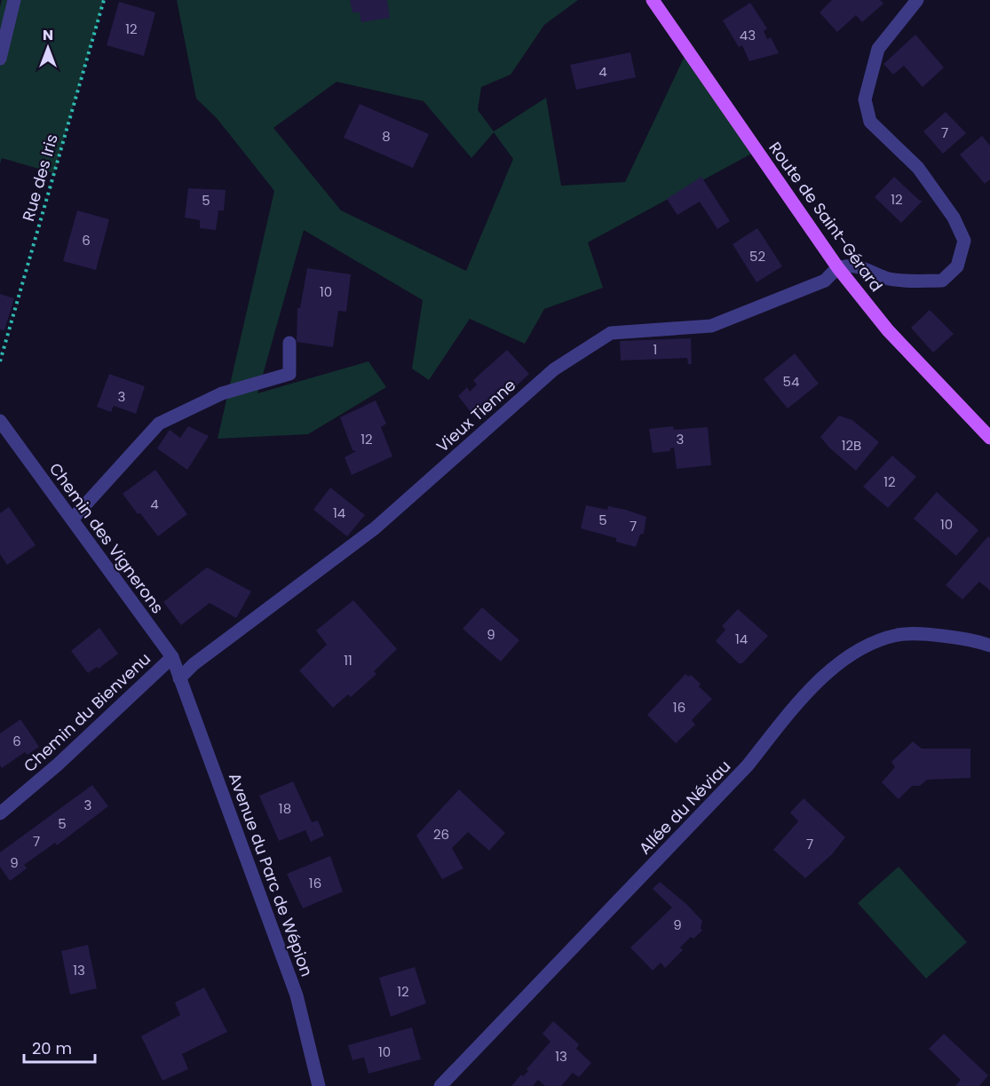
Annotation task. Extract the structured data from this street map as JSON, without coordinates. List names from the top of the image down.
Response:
{
  "streets": {
    "main road": ["Route de Saint-Gérard"],
    "street": [
      "Vieux Tienne",
      "Chemin des Vignerons",
      "Chemin du Bienvenu",
      "Allée du Néviau",
      "Avenue du Parc de Wépion"
    ],
    "path": ["Rue des Iris"]
  },
  "crossings": [
    ["Route de Saint-Gérard", "Vieux Tienne"],
    ["Vieux Tienne", "Chemin des Vignerons"],
    ["Vieux Tienne", "Avenue du Parc de Wépion"],
    ["Chemin des Vignerons", "Chemin du Bienvenu"],
    ["Chemin des Vignerons", "Avenue du Parc de Wépion"]
  ],
  "house_numbers": [
    "12",
    "43",
    "4",
    "7",
    "8",
    "12",
    "5",
    "6",
    "52",
    "10",
    "1",
    "54",
    "3",
    "12",
    "3",
    "12B",
    "12",
    "4",
    "14",
    "5",
    "10",
    "7",
    "9",
    "14",
    "11",
    "16",
    "6",
    "3",
    "18",
    "5",
    "26",
    "7",
    "7",
    "9",
    "16",
    "9",
    "13",
    "12",
    "10",
    "13"
  ],
  "scale_bar": "20 m",
  "north": "top"
}
